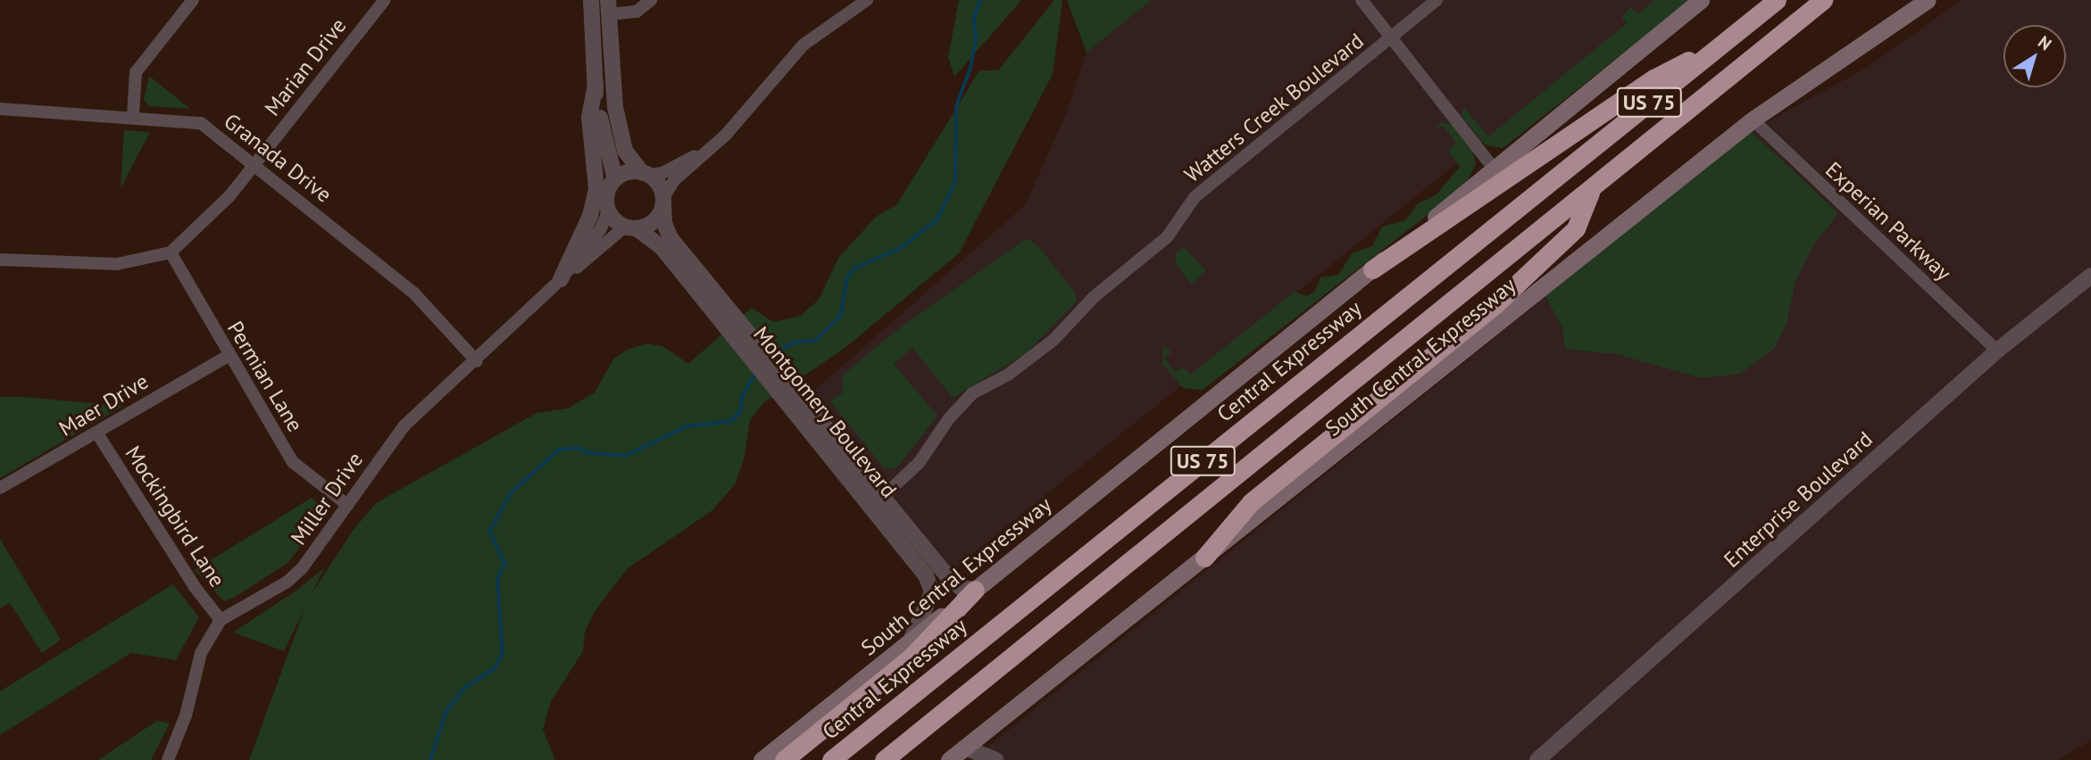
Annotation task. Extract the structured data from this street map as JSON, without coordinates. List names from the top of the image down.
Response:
{
  "streets": {
    "highway": ["US 75", "Central Expressway"],
    "main road": ["South Central Expressway"],
    "street": [
      "Marian Drive",
      "Watters Creek Boulevard",
      "Granada Drive",
      "Experian Parkway",
      "Permian Lane",
      "Maer Drive",
      "Montgomery Boulevard",
      "Miller Drive",
      "Enterprise Boulevard",
      "Mockingbird Lane"
    ]
  },
  "crossings": [
    ["Marian Drive", "Granada Drive"],
    ["Marian Drive", "Permian Lane"],
    ["Watters Creek Boulevard", "Montgomery Boulevard"],
    ["Granada Drive", "Miller Drive"],
    ["Experian Parkway", "South Central Expressway"],
    ["Experian Parkway", "Enterprise Boulevard"],
    ["South Central Expressway", "Montgomery Boulevard"],
    ["Permian Lane", "Maer Drive"],
    ["Permian Lane", "Miller Drive"],
    ["Maer Drive", "Mockingbird Lane"],
    ["Montgomery Boulevard", "Miller Drive"],
    ["Miller Drive", "Mockingbird Lane"]
  ],
  "north": "top right"
}
